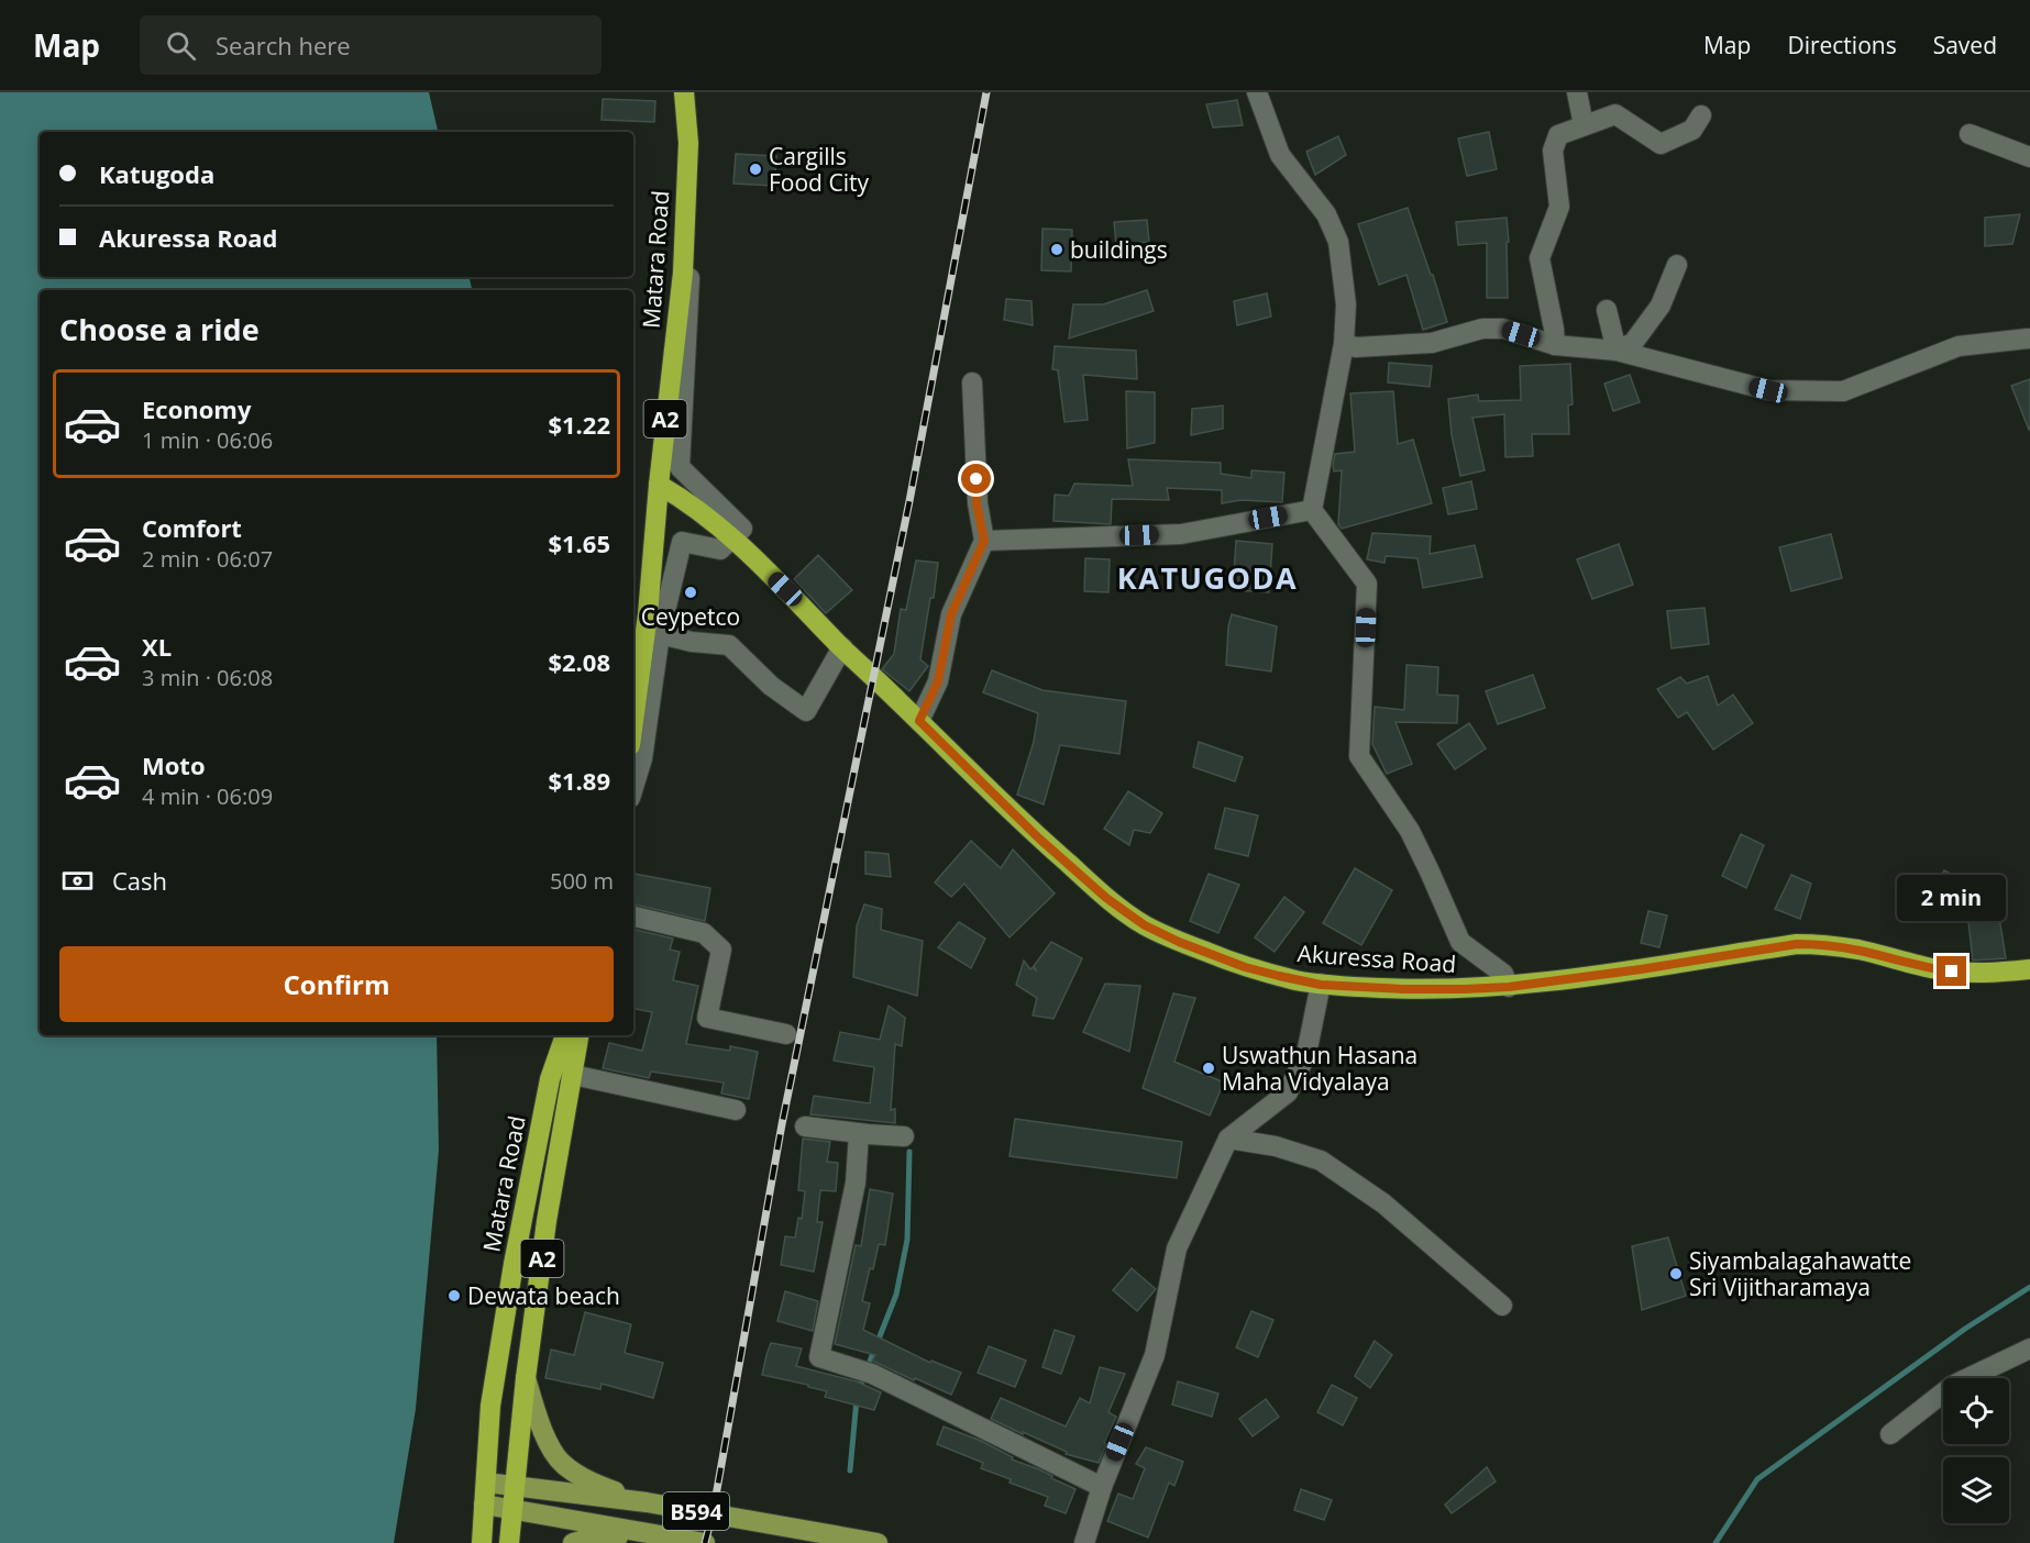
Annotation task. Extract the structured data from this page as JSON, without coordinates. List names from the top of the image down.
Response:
{
  "streets": {
    "highway": ["Matara Road", "A2", "Akuressa Road"],
    "main road": ["B594"]
  },
  "crossings": [
    ["Matara Road", "Akuressa Road"],
    ["Matara Road", "B594"]
  ],
  "districts": ["KATUGODA"],
  "places": [
    "Cargills Food City",
    "buildings",
    "Ceypetco",
    "Uswathun Hasana Maha Vidyalaya",
    "Siyambalagahawatte Sri Vijitharamaya",
    "Dewata beach"
  ],
  "page": {
    "header": "Map",
    "search": "Search here",
    "nav": ["Map", "Directions", "Saved"],
    "banner": ["Katugoda", "Akuressa Road"],
    "heading": "Choose a ride",
    "list": [
      {
        "name": "Economy",
        "note": "1 min · 06:06",
        "value": "$1.22"
      },
      {
        "name": "Comfort",
        "note": "2 min · 06:07",
        "value": "$1.65"
      },
      {
        "name": "XL",
        "note": "3 min · 06:08",
        "value": "$2.08"
      },
      {
        "name": "Moto",
        "note": "4 min · 06:09",
        "value": "$1.89"
      }
    ],
    "pay": ["Cash", "500 m"],
    "bubble": "2 min",
    "buttons": "Confirm"
  }
}
